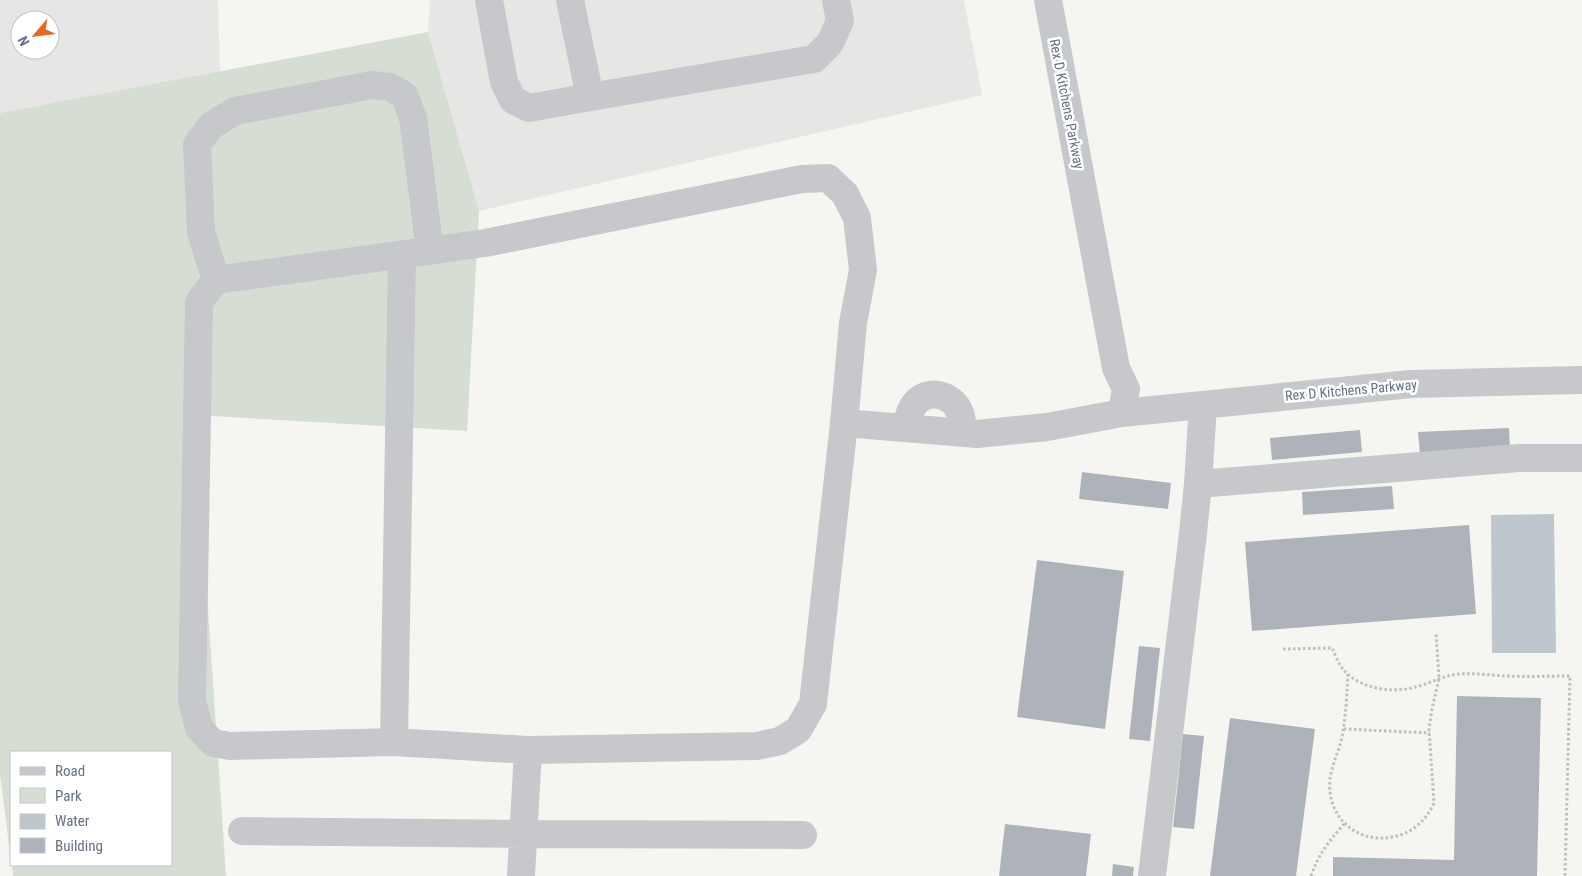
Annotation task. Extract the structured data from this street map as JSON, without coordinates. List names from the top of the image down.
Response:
{
  "streets": {
    "street": ["Rex D Kitchens Parkway"]
  },
  "legend": [
    "Road",
    "Park",
    "Water",
    "Building"
  ],
  "north": "bottom left"
}
